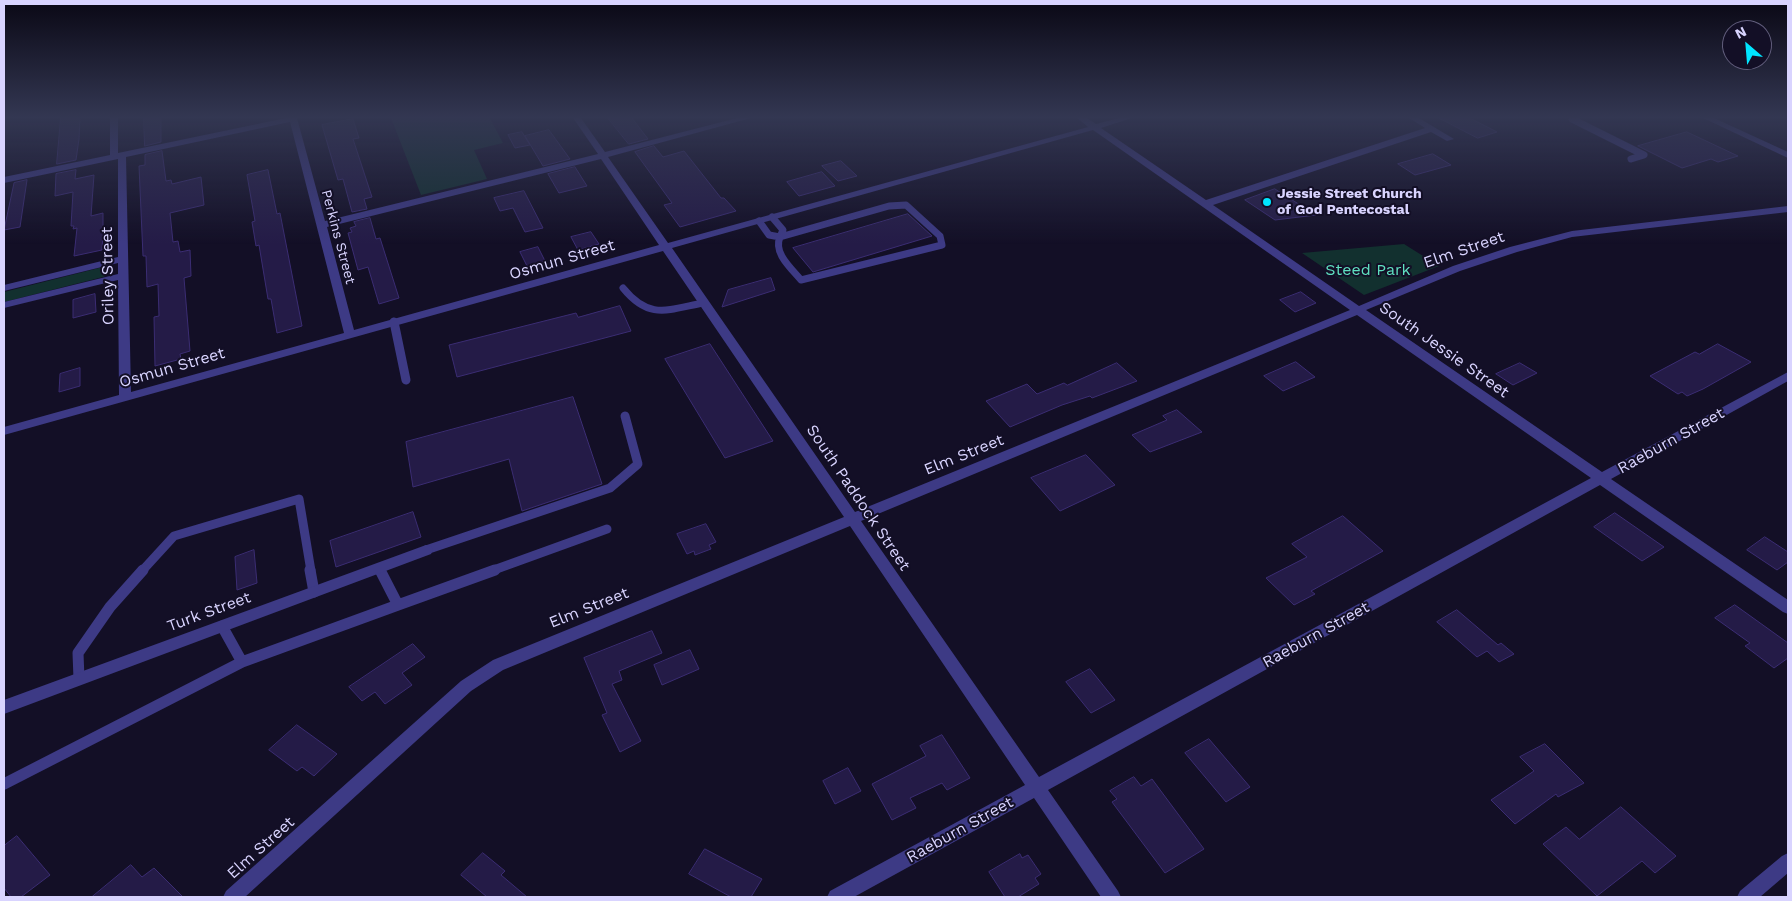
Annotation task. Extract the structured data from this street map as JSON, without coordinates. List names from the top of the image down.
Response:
{
  "streets": {
    "street": [
      "Perkins Street",
      "Elm Street",
      "Osmun Street",
      "Oriley Street",
      "South Jessie Street",
      "Raeburn Street",
      "South Paddock Street",
      "Turk Street"
    ]
  },
  "crossings": [
    ["Perkins Street", "Osmun Street"],
    ["Elm Street", "South Jessie Street"],
    ["Elm Street", "South Paddock Street"],
    ["Osmun Street", "Oriley Street"],
    ["Osmun Street", "South Paddock Street"],
    ["South Jessie Street", "Raeburn Street"],
    ["Raeburn Street", "South Paddock Street"]
  ],
  "parks": ["Steed Park"],
  "places": ["Jessie Street Church of God Pentecostal"],
  "north": "top left"
}
